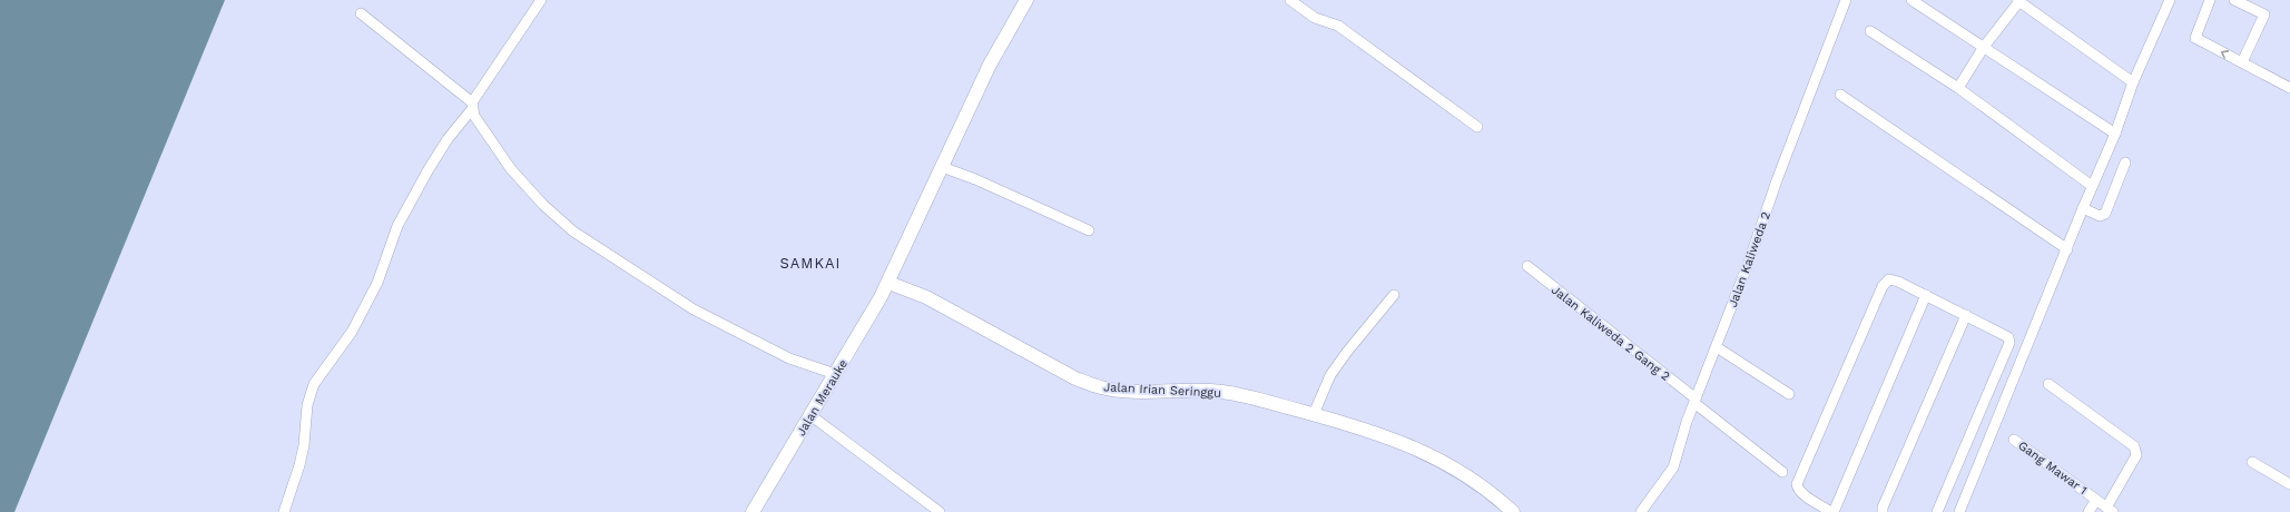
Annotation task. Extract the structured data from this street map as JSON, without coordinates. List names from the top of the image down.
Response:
{
  "streets": {
    "street": [
      "Jalan Kaliweda 2",
      "Jalan Kaliweda 2 Gang 2",
      "Jalan Irian Seringgu",
      "Jalan Merauke",
      "Gang Mawar 1"
    ]
  },
  "crossings": [
    ["Jalan Kaliweda 2", "Jalan Kaliweda 2 Gang 2"],
    ["Jalan Irian Seringgu", "Jalan Merauke"]
  ],
  "districts": ["SAMKAI"]
}
